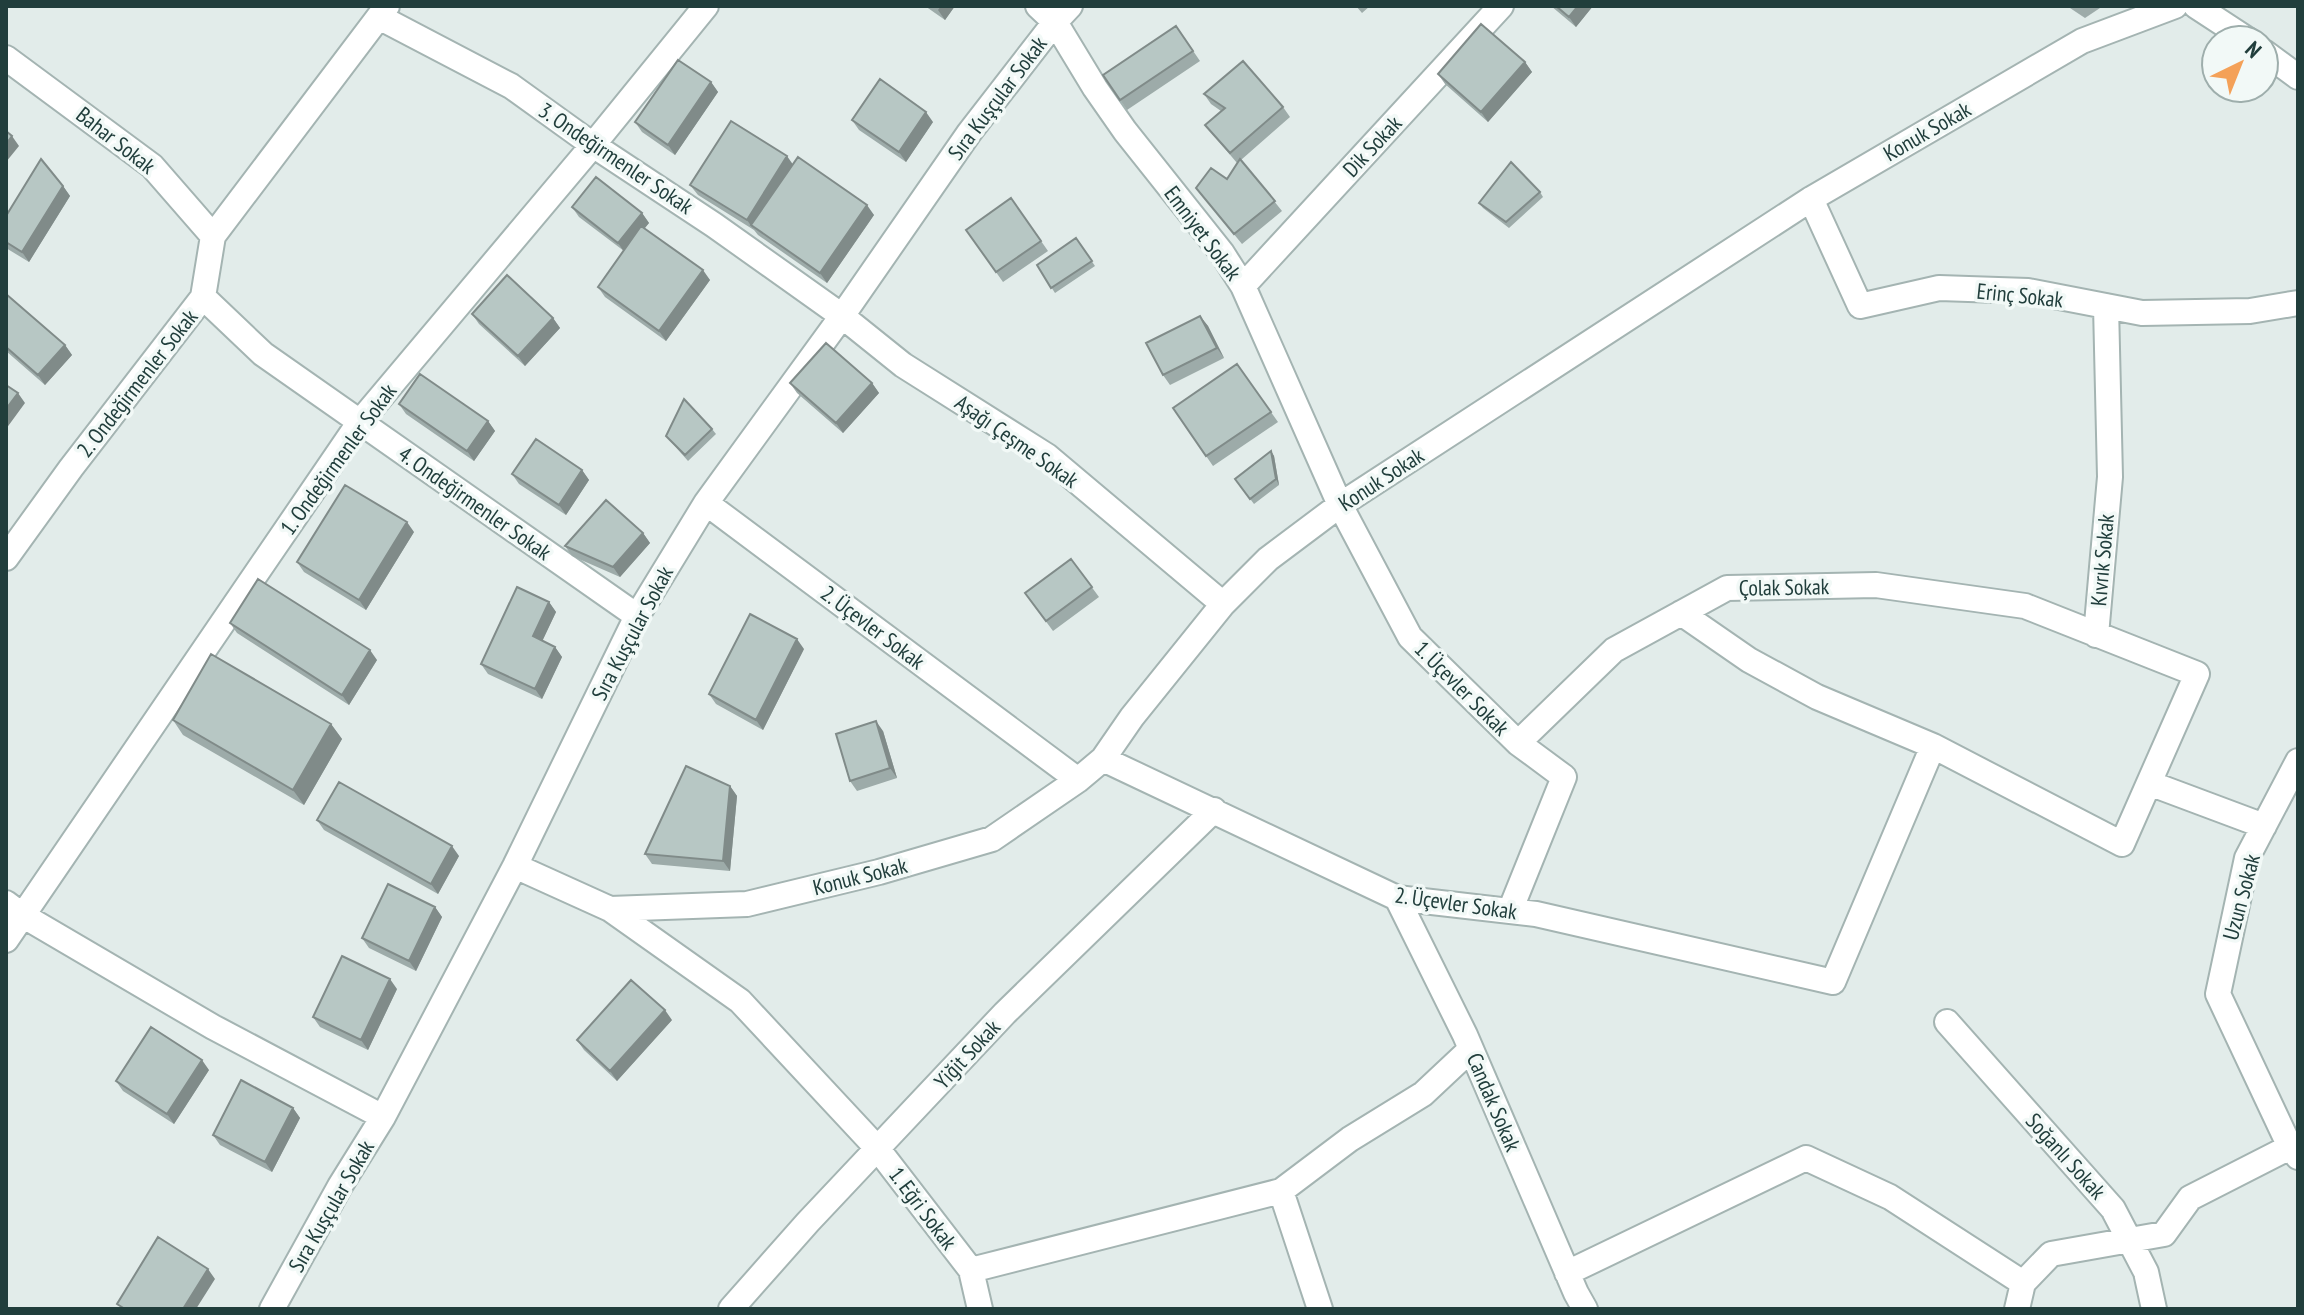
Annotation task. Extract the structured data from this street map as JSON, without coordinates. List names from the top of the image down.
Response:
{
  "streets": {
    "street": [
      "Sıra Kuşçular Sokak",
      "Konuk Sokak",
      "Bahar Sokak",
      "Dik Sokak",
      "3. Ondeğirmenler Sokak",
      "Emniyet Sokak",
      "Erinç Sokak",
      "2. Ondeğirmenler Sokak",
      "Aşağı Çeşme Sokak",
      "1. Ondeğirmenler Sokak",
      "4. Ondeğirmenler Sokak",
      "Kıvrık Sokak",
      "Çolak Sokak",
      "2. Üçevler Sokak",
      "1. Üçevler Sokak",
      "Uzun Sokak",
      "Yiğit Sokak",
      "Candak Sokak",
      "Soğanlı Sokak",
      "1. Eğri Sokak"
    ]
  },
  "crossings": [
    ["Sıra Kuşçular Sokak", "3. Ondeğirmenler Sokak"],
    ["Sıra Kuşçular Sokak", "Emniyet Sokak"],
    ["Sıra Kuşçular Sokak", "Aşağı Çeşme Sokak"],
    ["Sıra Kuşçular Sokak", "4. Ondeğirmenler Sokak"],
    ["Sıra Kuşçular Sokak", "2. Üçevler Sokak"],
    ["Sıra Kuşçular Sokak", "1. Eğri Sokak"],
    ["Konuk Sokak", "Emniyet Sokak"],
    ["Konuk Sokak", "Erinç Sokak"],
    ["Konuk Sokak", "Aşağı Çeşme Sokak"],
    ["Konuk Sokak", "2. Üçevler Sokak"],
    ["Konuk Sokak", "1. Üçevler Sokak"],
    ["Konuk Sokak", "1. Eğri Sokak"],
    ["Bahar Sokak", "2. Ondeğirmenler Sokak"],
    ["Dik Sokak", "Emniyet Sokak"],
    ["3. Ondeğirmenler Sokak", "2. Ondeğirmenler Sokak"],
    ["3. Ondeğirmenler Sokak", "Aşağı Çeşme Sokak"],
    ["3. Ondeğirmenler Sokak", "1. Ondeğirmenler Sokak"],
    ["Emniyet Sokak", "1. Üçevler Sokak"],
    ["Erinç Sokak", "Kıvrık Sokak"],
    ["2. Ondeğirmenler Sokak", "4. Ondeğirmenler Sokak"],
    ["1. Ondeğirmenler Sokak", "4. Ondeğirmenler Sokak"],
    ["Kıvrık Sokak", "Çolak Sokak"],
    ["Kıvrık Sokak", "2. Üçevler Sokak"],
    ["Çolak Sokak", "1. Üçevler Sokak"],
    ["2. Üçevler Sokak", "1. Üçevler Sokak"],
    ["2. Üçevler Sokak", "Yiğit Sokak"],
    ["2. Üçevler Sokak", "Candak Sokak"],
    ["Yiğit Sokak", "1. Eğri Sokak"],
    ["Candak Sokak", "1. Eğri Sokak"]
  ],
  "north": "top right"
}
